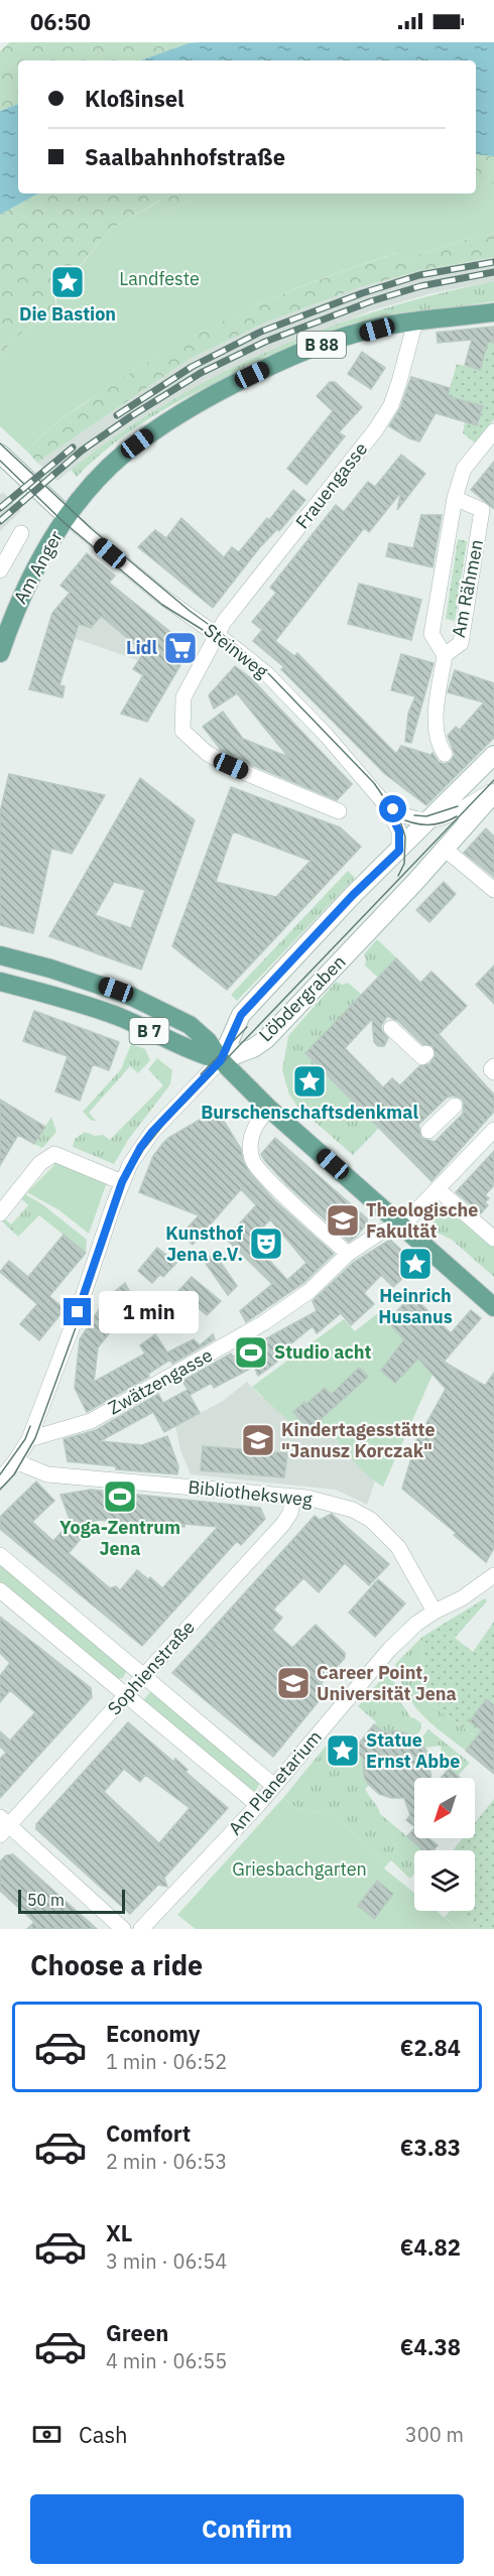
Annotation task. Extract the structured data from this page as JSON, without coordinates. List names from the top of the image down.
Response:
{
  "streets": {
    "main road": [
      "B 88",
      "Am Anger",
      "Löbdergraben",
      "B 7"
    ],
    "street": [
      "Frauengasse",
      "Am Rähmen",
      "Steinweg",
      "Zwätzengasse",
      "Bibliotheksweg",
      "Sophienstraße",
      "Am Planetarium"
    ]
  },
  "crossings": [
    ["B 88", "Frauengasse"],
    ["B 88", "Am Anger"],
    ["B 88", "Steinweg"],
    ["Frauengasse", "Steinweg"],
    ["Am Anger", "Steinweg"],
    ["Steinweg", "Löbdergraben"],
    ["Löbdergraben", "B 7"],
    ["B 7", "Zwätzengasse"],
    ["Bibliotheksweg", "Sophienstraße"],
    ["Bibliotheksweg", "Am Planetarium"]
  ],
  "parks": ["Landfeste", "Griesbachgarten"],
  "places": {
    "place": [
      "Die Bastion",
      "Burschenschaftsdenkmal",
      "Heinrich Husanus",
      "Statue Ernst Abbe"
    ],
    "supermarket": ["Lidl"],
    "school or university": ["Theologische Fakultät", "Kindertagesstätte \"Janusz Korczak\"", "Career Point, Universität Jena"],
    "theatre": ["Kunsthof Jena e.V."],
    "sports": ["Studio acht", "Yoga-Zentrum Jena"]
  },
  "scale_bar": "50 m",
  "north": "bottom left",
  "page": {
    "status": "06:50",
    "banner": ["Kloßinsel", "Saalbahnhofstraße"],
    "bubble": "1 min",
    "scale": "50 m",
    "heading": "Choose a ride",
    "list": [
      {
        "name": "Economy",
        "note": "1 min · 06:52",
        "value": "€2.84"
      },
      {
        "name": "Comfort",
        "note": "2 min · 06:53",
        "value": "€3.83"
      },
      {
        "name": "XL",
        "note": "3 min · 06:54",
        "value": "€4.82"
      },
      {
        "name": "Green",
        "note": "4 min · 06:55",
        "value": "€4.38"
      }
    ],
    "pay": ["Cash", "300 m"],
    "buttons": "Confirm"
  }
}
